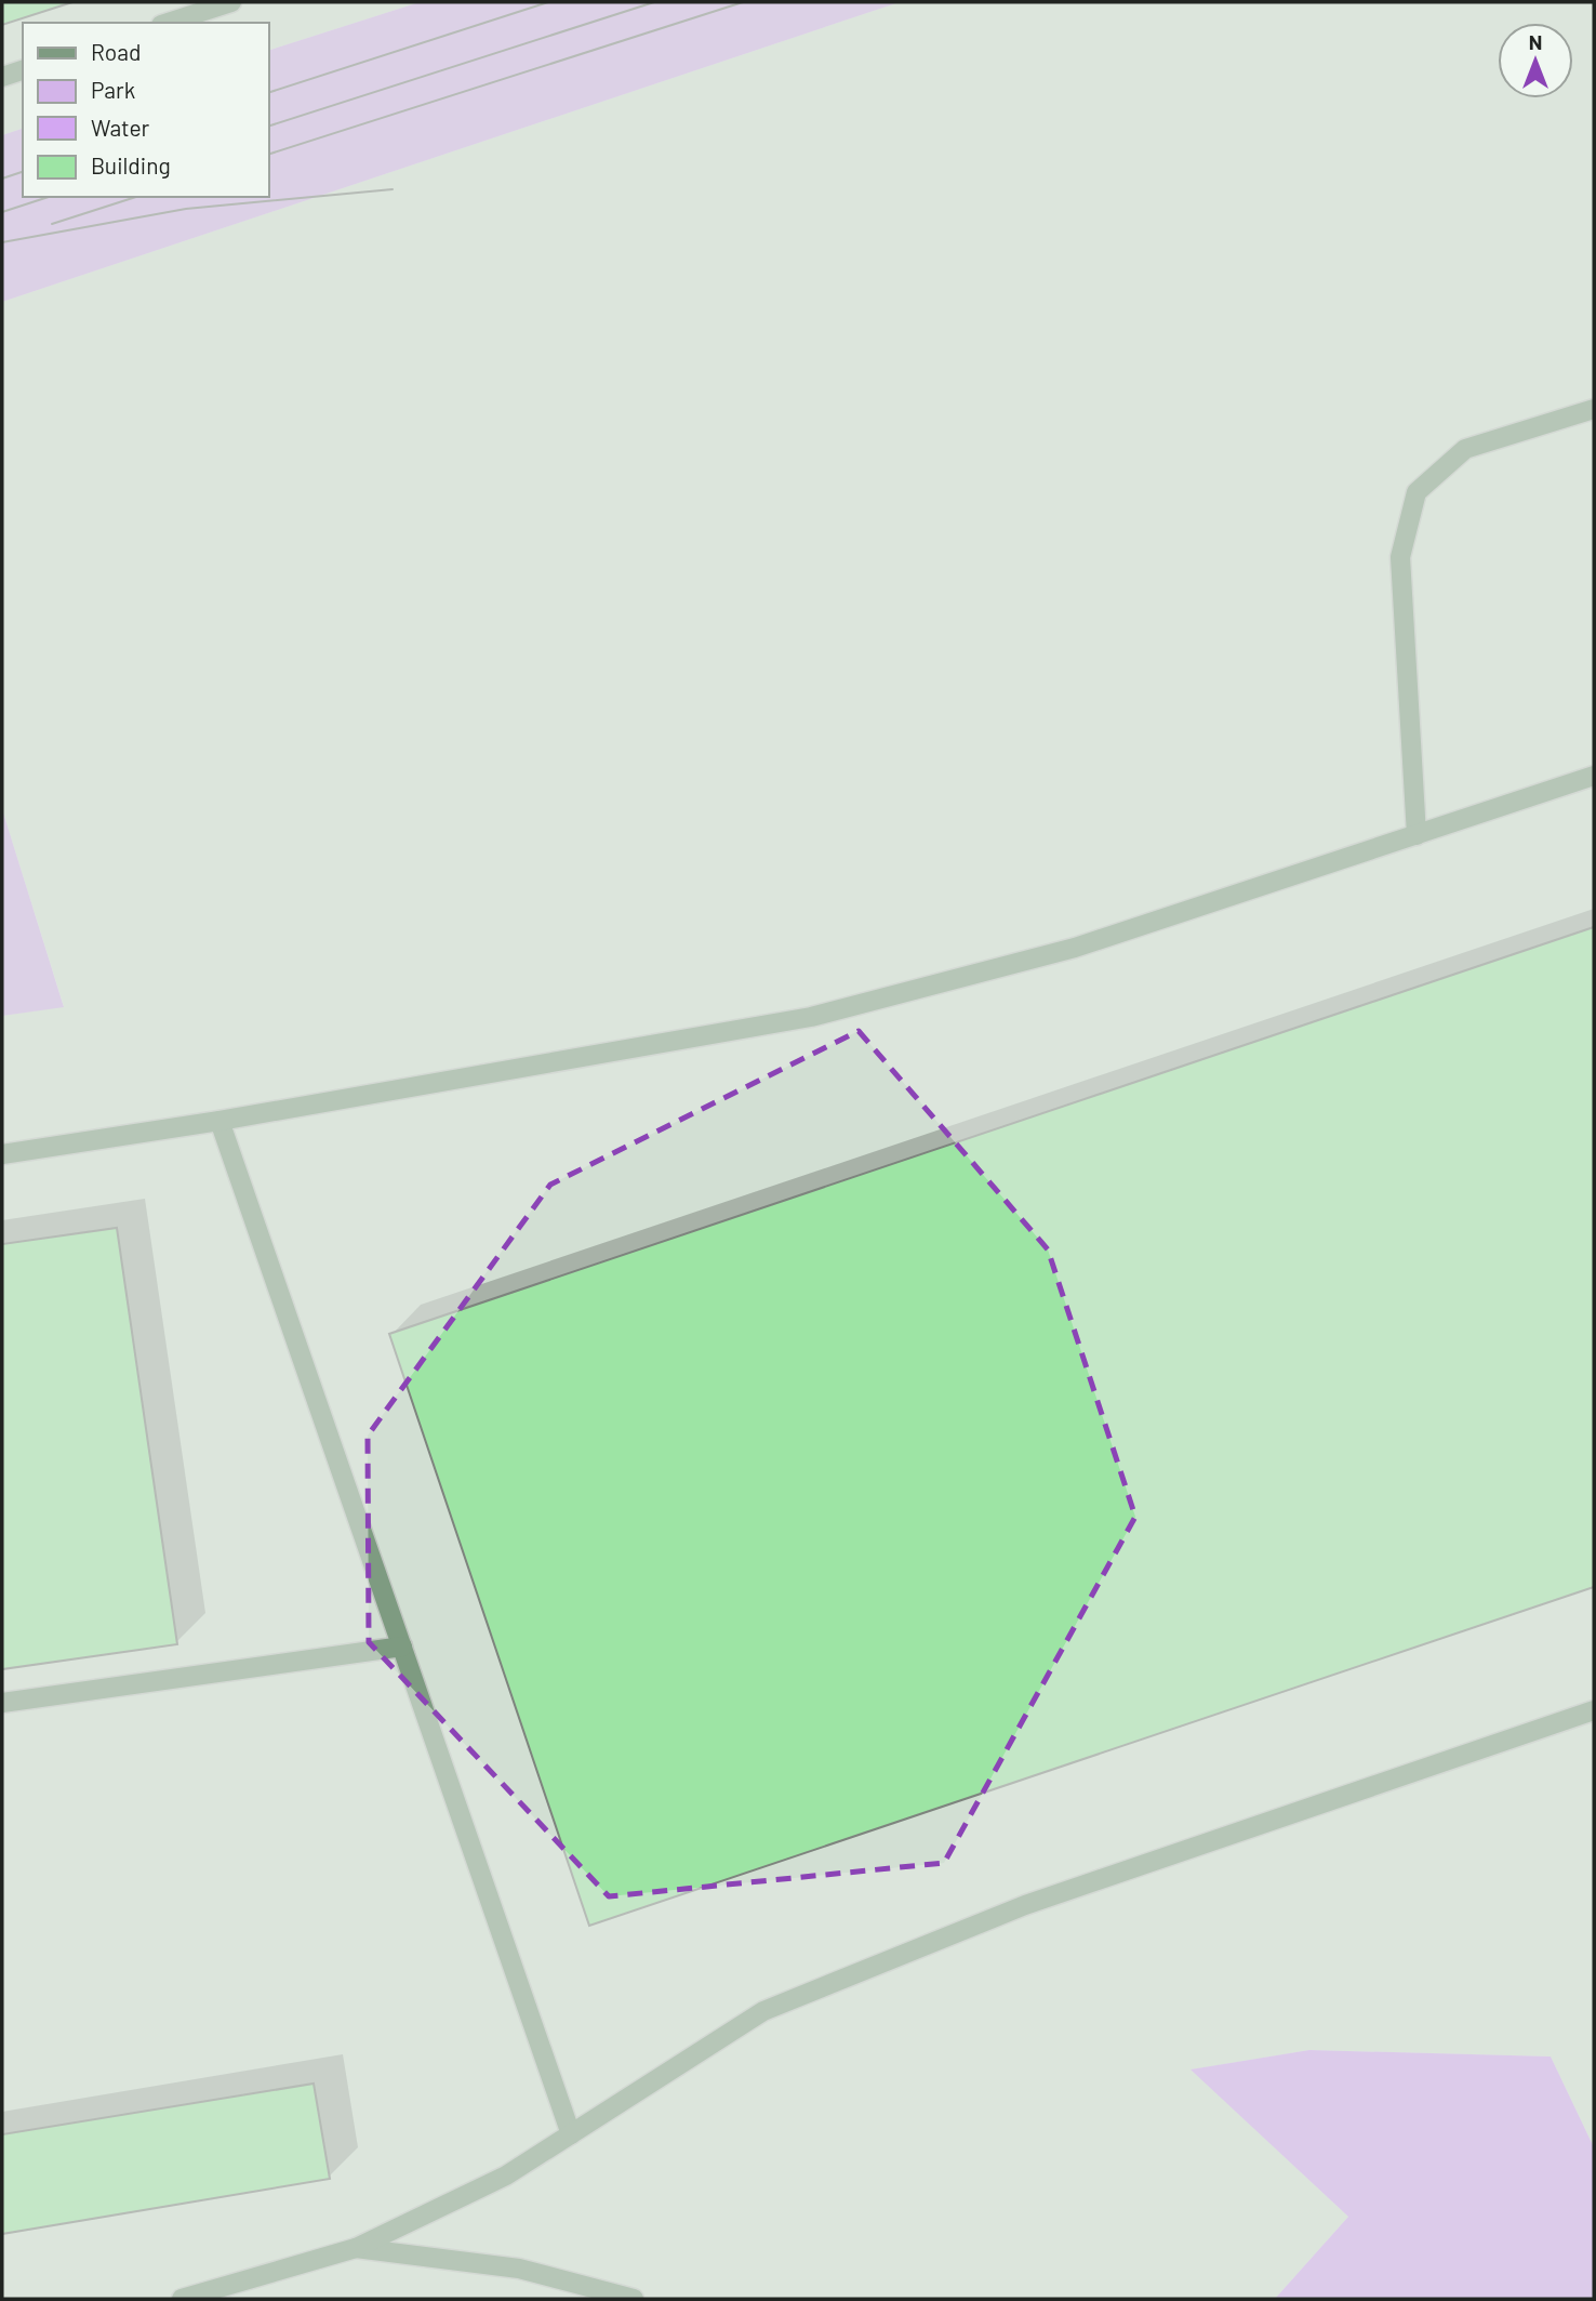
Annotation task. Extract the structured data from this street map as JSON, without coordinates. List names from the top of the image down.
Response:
{
  "legend": [
    "Road",
    "Park",
    "Water",
    "Building"
  ],
  "north": "top"
}
